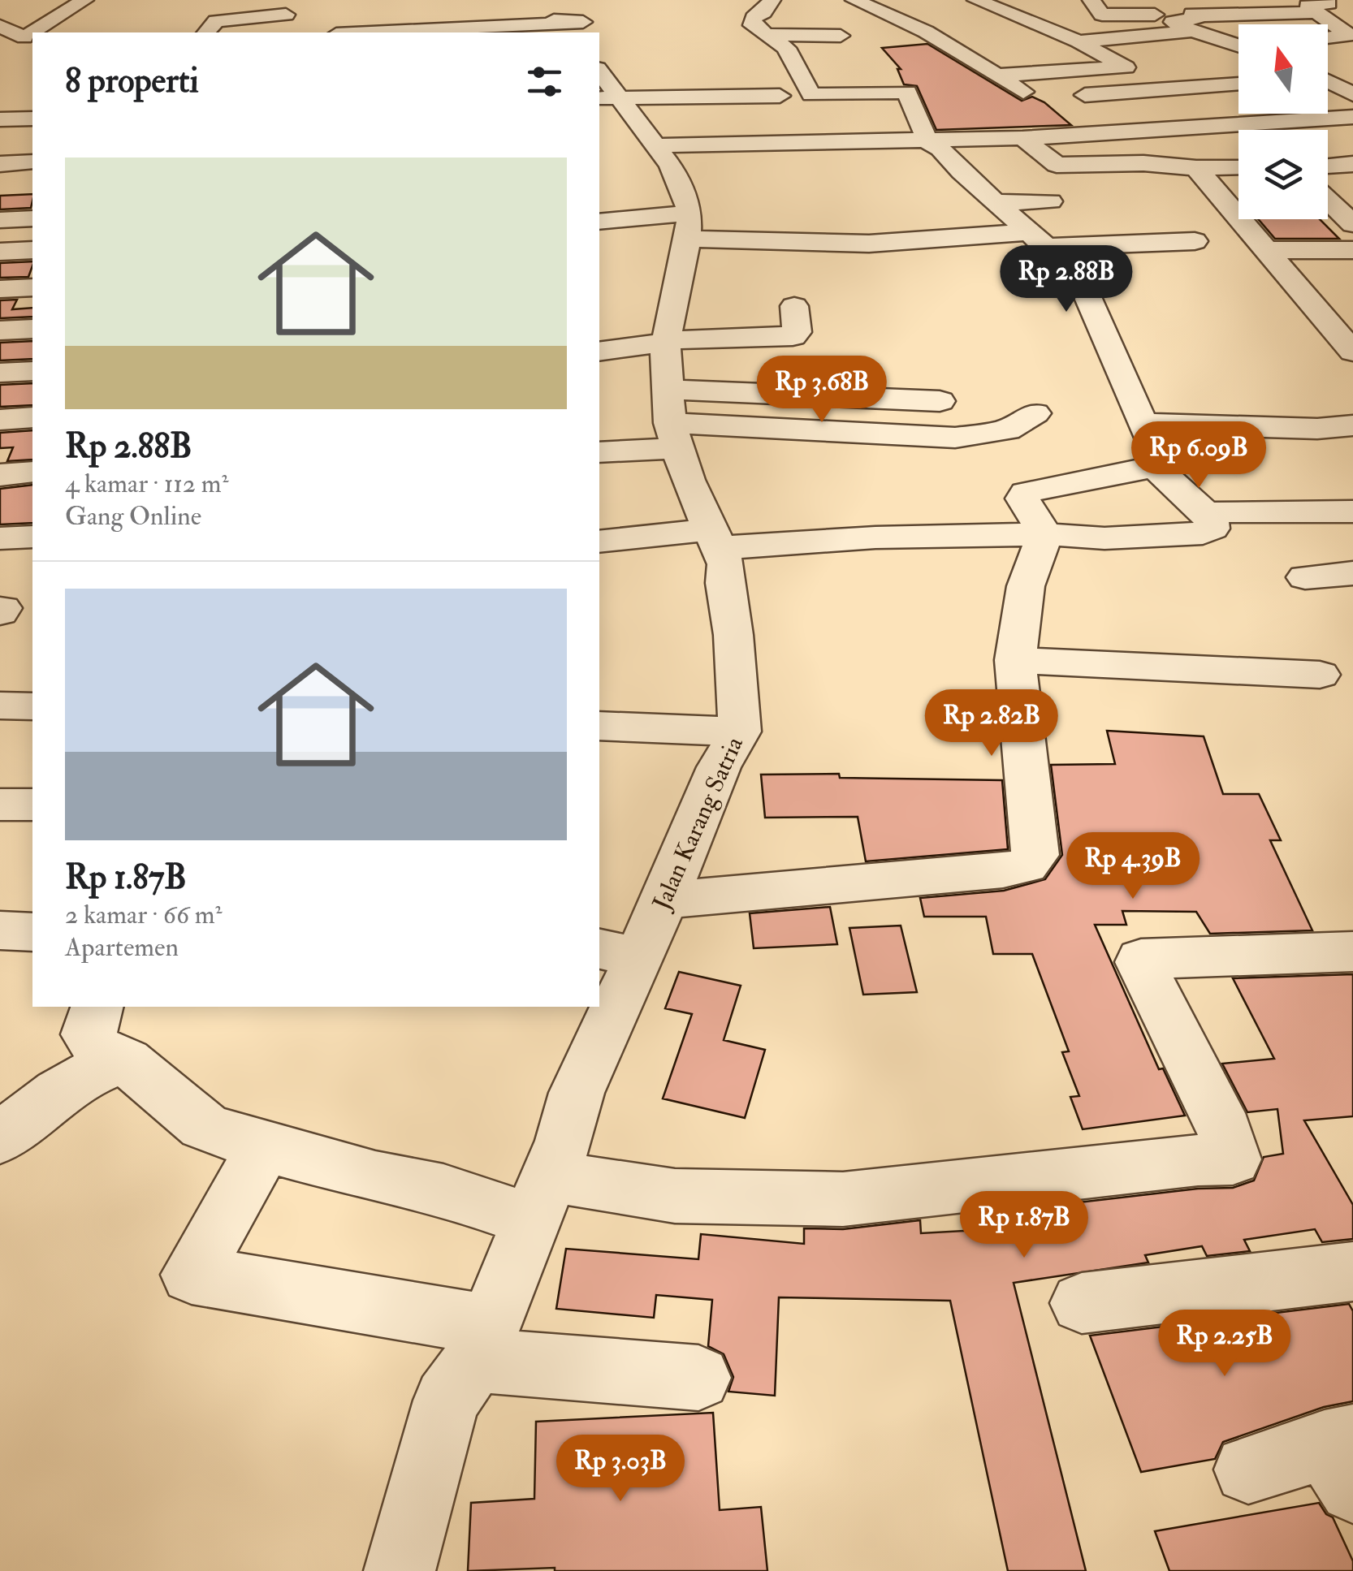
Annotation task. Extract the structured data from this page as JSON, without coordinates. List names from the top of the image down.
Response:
{
  "streets": {
    "street": ["Jalan Karang Satria"]
  },
  "north": "top",
  "page": {
    "heading": "8 properti",
    "list": [
      {
        "name": "Rp 2.88B",
        "note": "4 kamar · 112 m² · Gang Online"
      },
      {
        "name": "Rp 1.87B",
        "note": "2 kamar · 66 m² · Apartemen"
      }
    ],
    "price": [
      "Rp 2.88B",
      "Rp 3.68B",
      "Rp 6.09B",
      "Rp 2.82B",
      "Rp 4.39B",
      "Rp 1.87B",
      "Rp 2.25B",
      "Rp 3.03B"
    ]
  }
}
